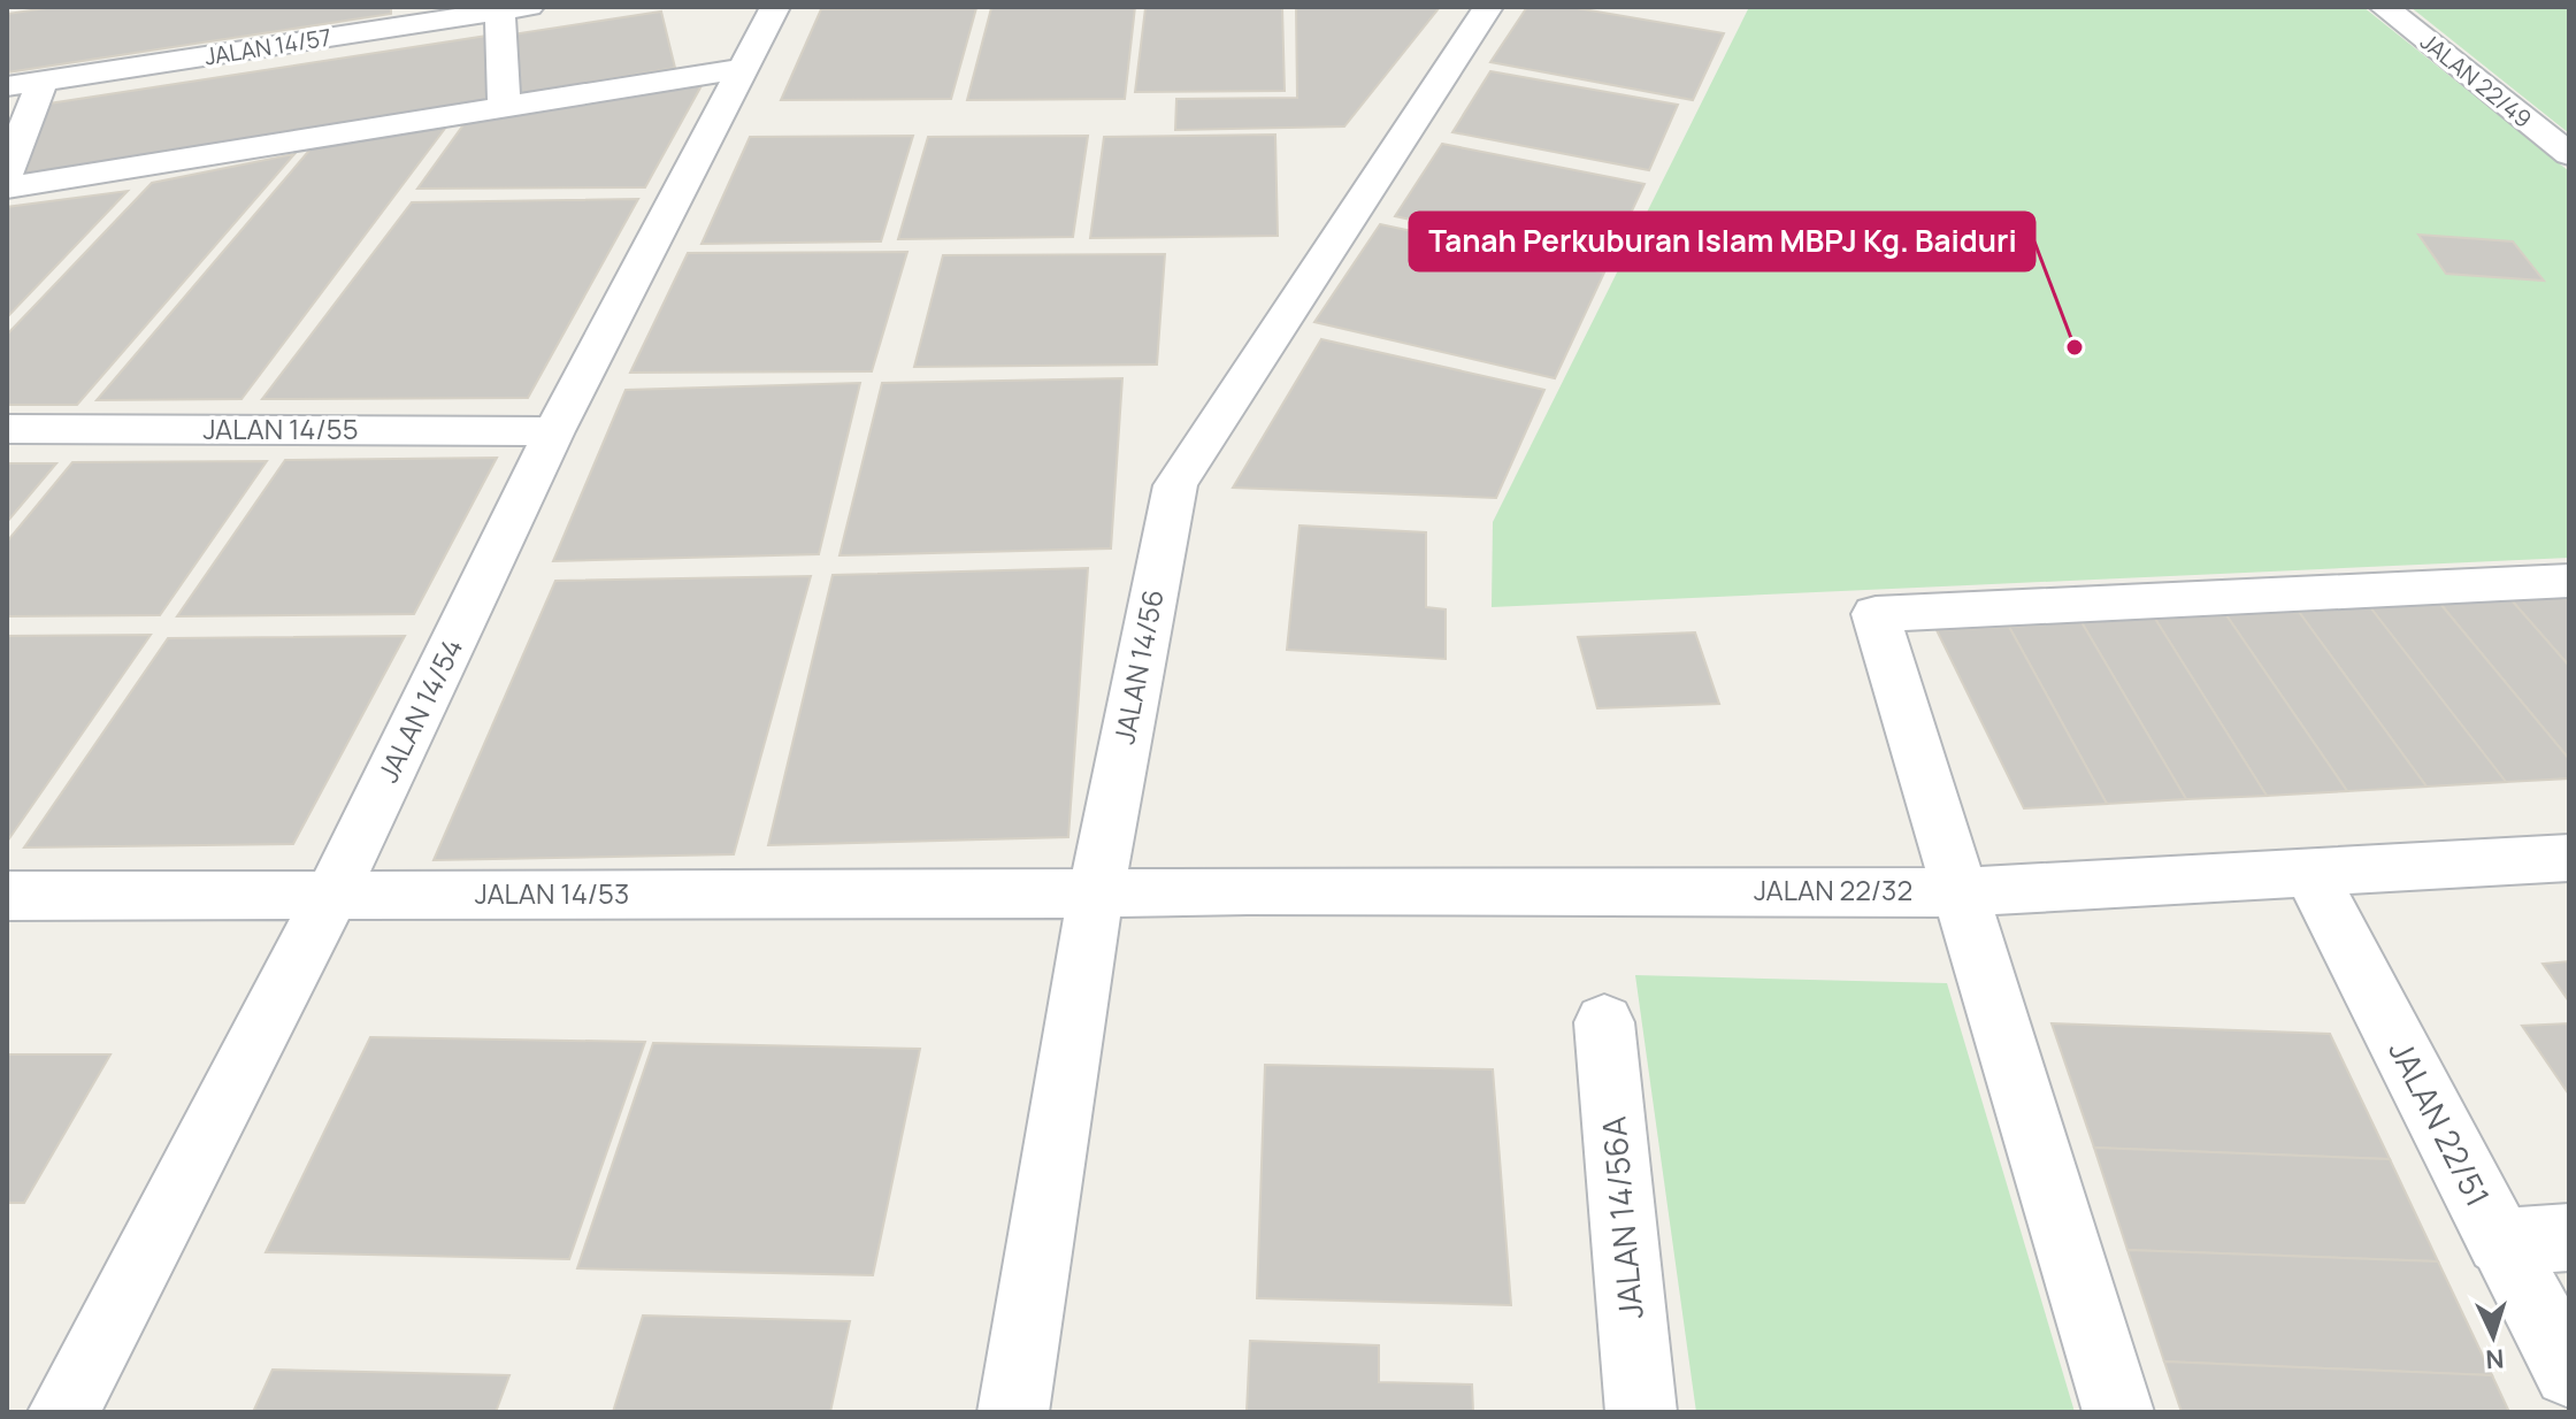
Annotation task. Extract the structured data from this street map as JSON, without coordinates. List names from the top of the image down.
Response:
{
  "streets": {
    "street": [
      "JALAN 14/57",
      "JALAN 22/49",
      "JALAN 14/55",
      "JALAN 14/56",
      "JALAN 14/54",
      "JALAN 22/32",
      "JALAN 14/53",
      "JALAN 22/51",
      "JALAN 14/56A"
    ]
  },
  "crossings": [
    ["JALAN 14/55", "JALAN 14/54"],
    ["JALAN 14/56", "JALAN 22/32"],
    ["JALAN 14/56", "JALAN 14/53"],
    ["JALAN 14/54", "JALAN 14/53"],
    ["JALAN 22/32", "JALAN 14/53"],
    ["JALAN 22/32", "JALAN 22/51"]
  ],
  "places": ["Tanah Perkuburan Islam MBPJ Kg. Baiduri"],
  "north": "bottom"
}
